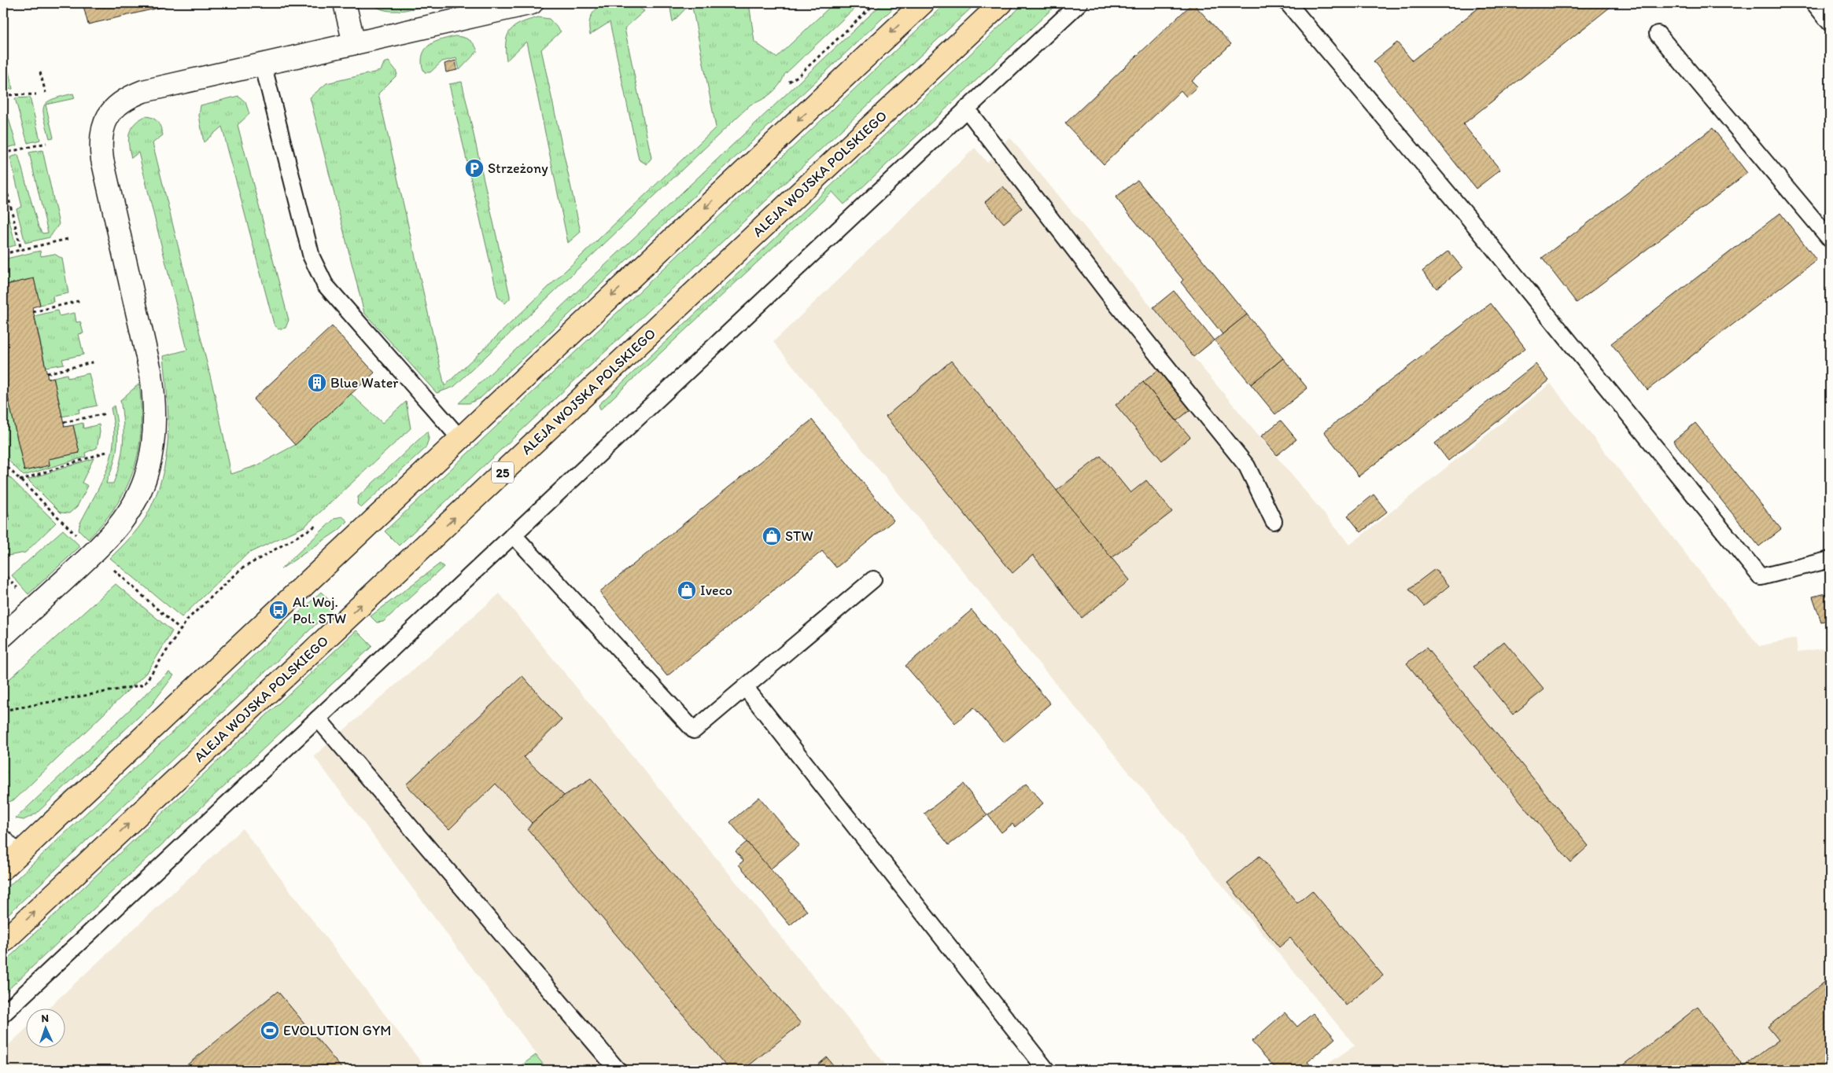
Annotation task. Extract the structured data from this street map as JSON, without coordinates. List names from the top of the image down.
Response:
{
  "streets": {
    "main road": ["ALEJA WOJSKA POLSKIEGO", "25"]
  },
  "places": {
    "parking": ["Strzeżony"],
    "building": ["Blue Water"],
    "shop": ["STW", "Iveco"],
    "bus stop": ["Al. Woj. Pol. STW"],
    "sports": ["EVOLUTION GYM"]
  },
  "north": "top"
}
